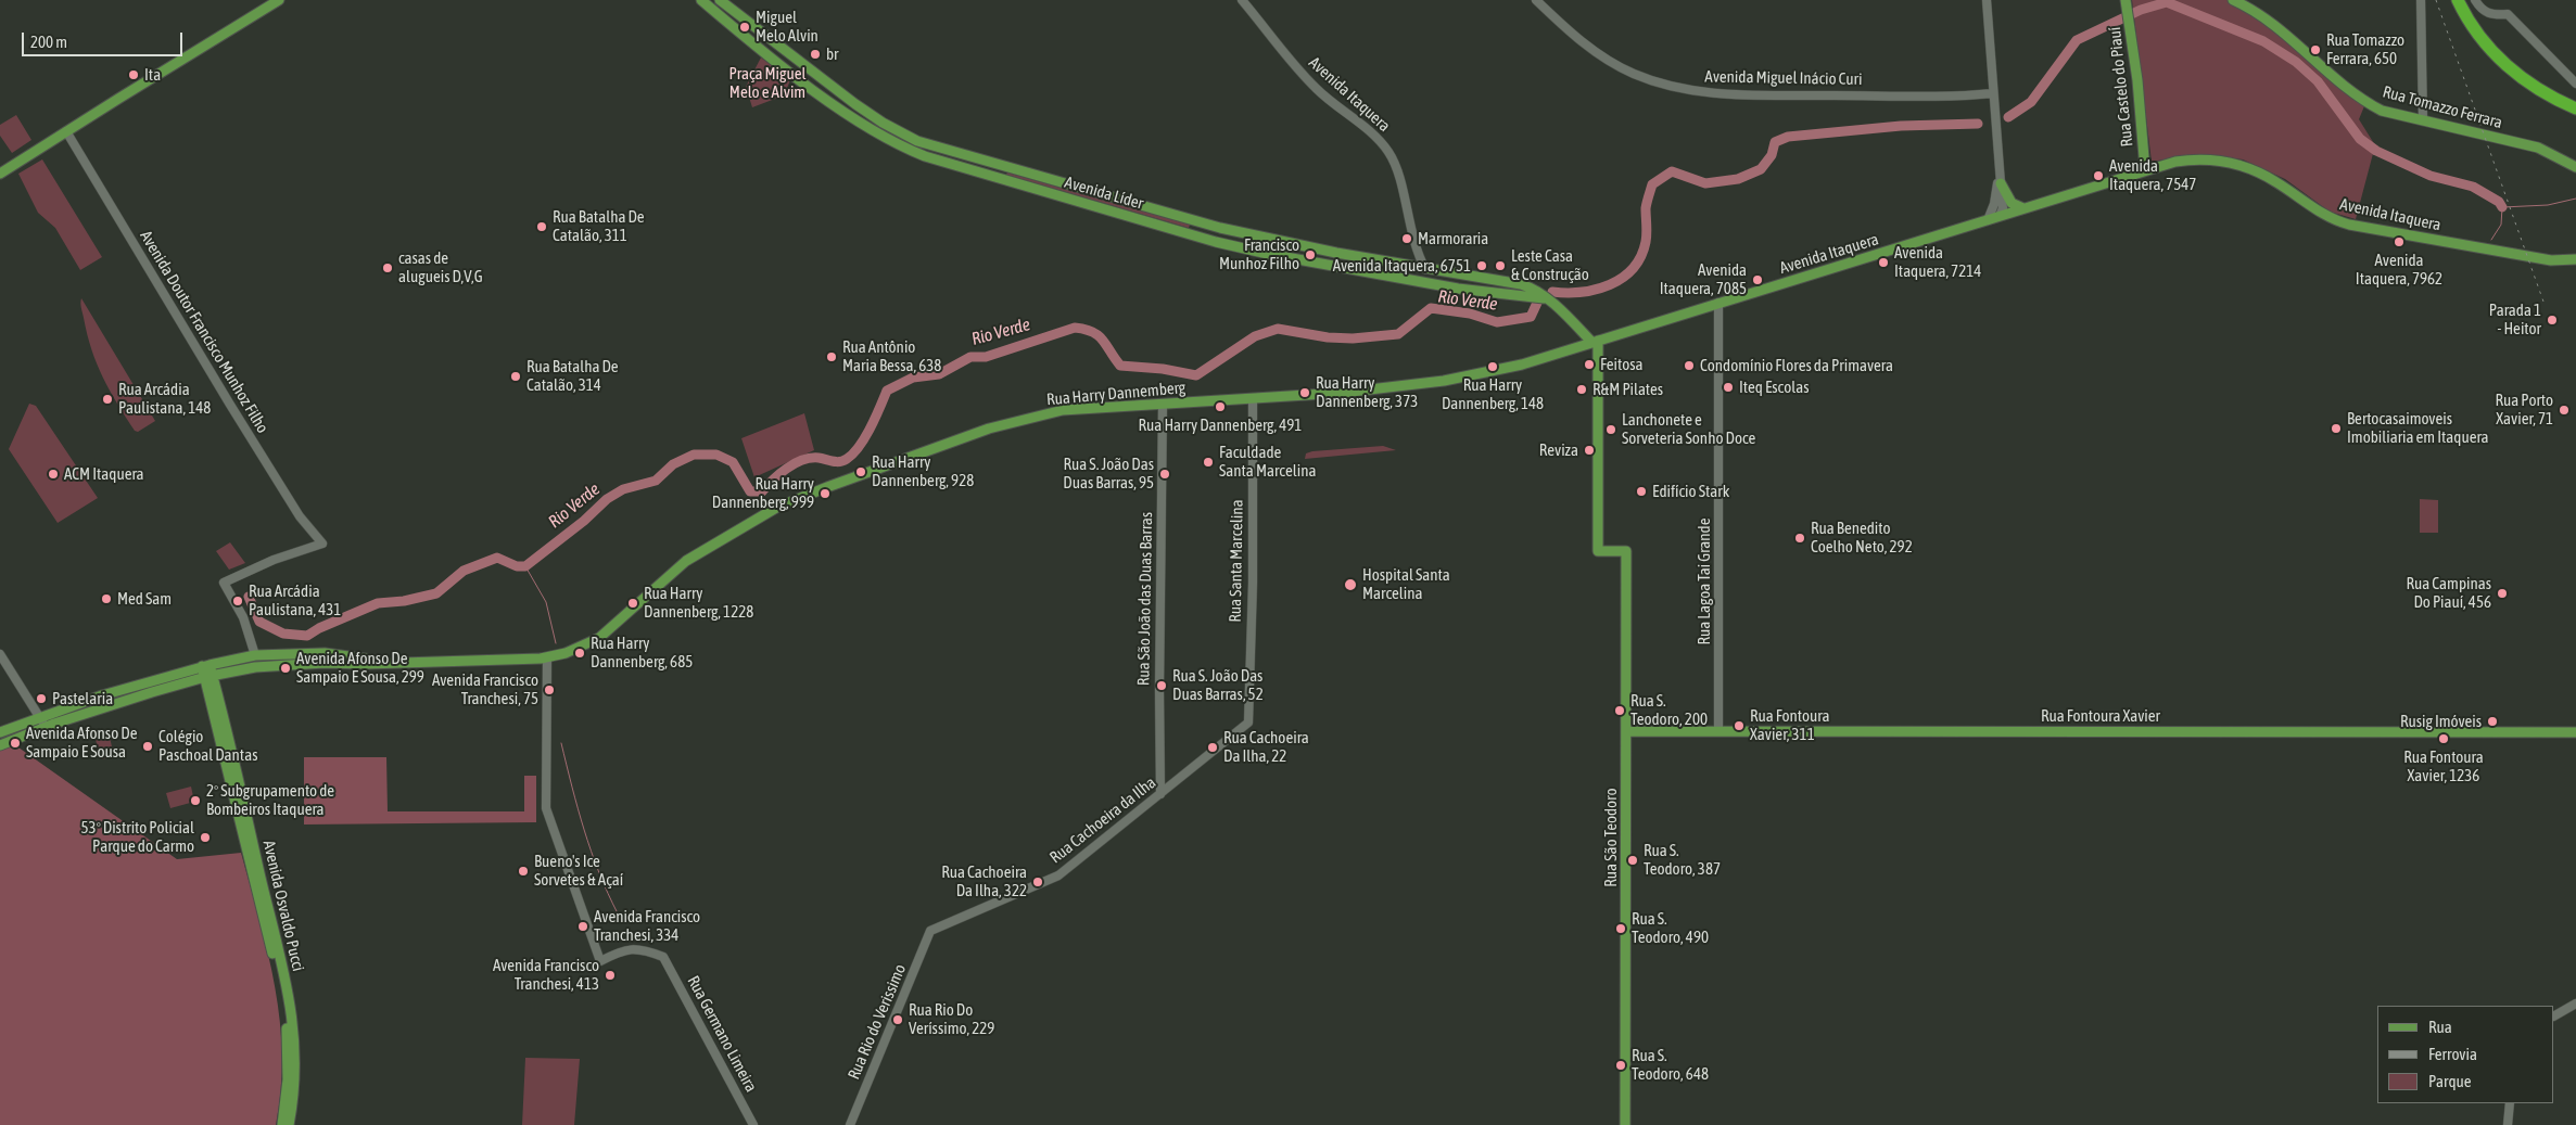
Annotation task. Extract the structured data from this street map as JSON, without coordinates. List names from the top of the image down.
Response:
{
  "streets": {
    "main road": [
      "Rua Castelo do Piauí",
      "Avenida Itaquera",
      "Rua Tomazzo Ferrara",
      "Avenida Líder",
      "Rua Harry Dannemberg",
      "Rua Fontoura Xavier",
      "Rua São Teodoro",
      "Avenida Osvaldo Pucci"
    ],
    "street": [
      "Avenida Miguel Inácio Curi",
      "Avenida Doutor Francisco Munhoz Filho",
      "Rua Santa Marcelina",
      "Rua Lagoa Tai Grande",
      "Rua São João das Duas Barras",
      "Rua Cachoeira da Ilha",
      "Rua Rio do Verissimo",
      "Rua Germano Limeira"
    ]
  },
  "crossings": [
    ["Rua Castelo do Piauí", "Avenida Itaquera"],
    ["Avenida Itaquera", "Avenida Líder"],
    ["Avenida Itaquera", "Rua Harry Dannemberg"],
    ["Avenida Itaquera", "Rua Lagoa Tai Grande"],
    ["Avenida Itaquera", "Rua São Teodoro"],
    ["Rua Harry Dannemberg", "Rua Santa Marcelina"],
    ["Rua Harry Dannemberg", "Rua São João das Duas Barras"],
    ["Rua Harry Dannemberg", "Rua São Teodoro"],
    ["Rua Harry Dannemberg", "Rua Germano Limeira"],
    ["Rua Santa Marcelina", "Rua Cachoeira da Ilha"],
    ["Rua Lagoa Tai Grande", "Rua Fontoura Xavier"],
    ["Rua São João das Duas Barras", "Rua Cachoeira da Ilha"],
    ["Rua Fontoura Xavier", "Rua São Teodoro"],
    ["Rua Cachoeira da Ilha", "Rua Rio do Verissimo"]
  ],
  "water": ["Rio Verde"],
  "parks": ["Praça Miguel Melo e Alvim"],
  "places": [
    "Miguel Melo Alvin",
    "Rua Tomazzo Ferrara, 650",
    "br",
    "Ita",
    "Avenida Itaquera, 7547",
    "Rua Batalha De Catalão, 311",
    "Marmoraria",
    "Avenida Itaquera, 7962",
    "Francisco Munhoz Filho",
    "Avenida Itaquera, 7214",
    "Avenida Itaquera, 6751",
    "Leste Casa & Construção",
    "casas de alugueis D,V,G",
    "Avenida Itaquera, 7085",
    "Parada 1 - Heitor",
    "Rua Antônio Maria Bessa, 638",
    "Feitosa",
    "Condomínio Flores da Primavera",
    "Rua Harry Dannenberg, 148",
    "Rua Batalha De Catalão, 314",
    "Iteq Escolas",
    "R&M Pilates",
    "Rua Harry Dannenberg, 373",
    "Rua Arcádia Paulistana, 148",
    "Rua Harry Dannenberg, 491",
    "Rua Porto Xavier, 71",
    "Bertocasaimoveis Imobiliaria em Itaquera",
    "Lanchonete e Sorveteria Sonho Doce",
    "Reviza",
    "Faculdade Santa Marcelina",
    "Rua Harry Dannenberg, 928",
    "ACM Itaquera",
    "Rua S. João Das Duas Barras, 95",
    "Edifício Stark",
    "Rua Harry Dannenberg, 999",
    "Rua Benedito Coelho Neto, 292",
    "Hospital Santa Marcelina",
    "Rua Campinas Do Piauí, 456",
    "Med Sam",
    "Rua Arcádia Paulistana, 431",
    "Rua Harry Dannenberg, 1228",
    "Rua Harry Dannenberg, 685",
    "Avenida Afonso De Sampaio E Sousa, 299",
    "Rua S. João Das Duas Barras, 52",
    "Avenida Francisco Tranchesi, 75",
    "Pastelaria",
    "Rua S. Teodoro, 200",
    "Rusig Imóveis",
    "Rua Fontoura Xavier, 311",
    "Rua Fontoura Xavier, 1236",
    "Avenida Afonso De Sampaio E Sousa",
    "Colégio Paschoal Dantas",
    "Rua Cachoeira Da Ilha, 22",
    "2º Subgrupamento de Bombeiros Itaquera",
    "53º Distrito Policial Parque do Carmo",
    "Rua S. Teodoro, 387",
    "Bueno's Ice Sorvetes & Açaí",
    "Rua Cachoeira Da Ilha, 322",
    "Avenida Francisco Tranchesi, 334",
    "Rua S. Teodoro, 490",
    "Avenida Francisco Tranchesi, 413",
    "Rua Rio Do Veríssimo, 229",
    "Rua S. Teodoro, 648"
  ],
  "legend": ["Rua", "Ferrovia", "Parque"],
  "scale_bar": "200 m"
}
